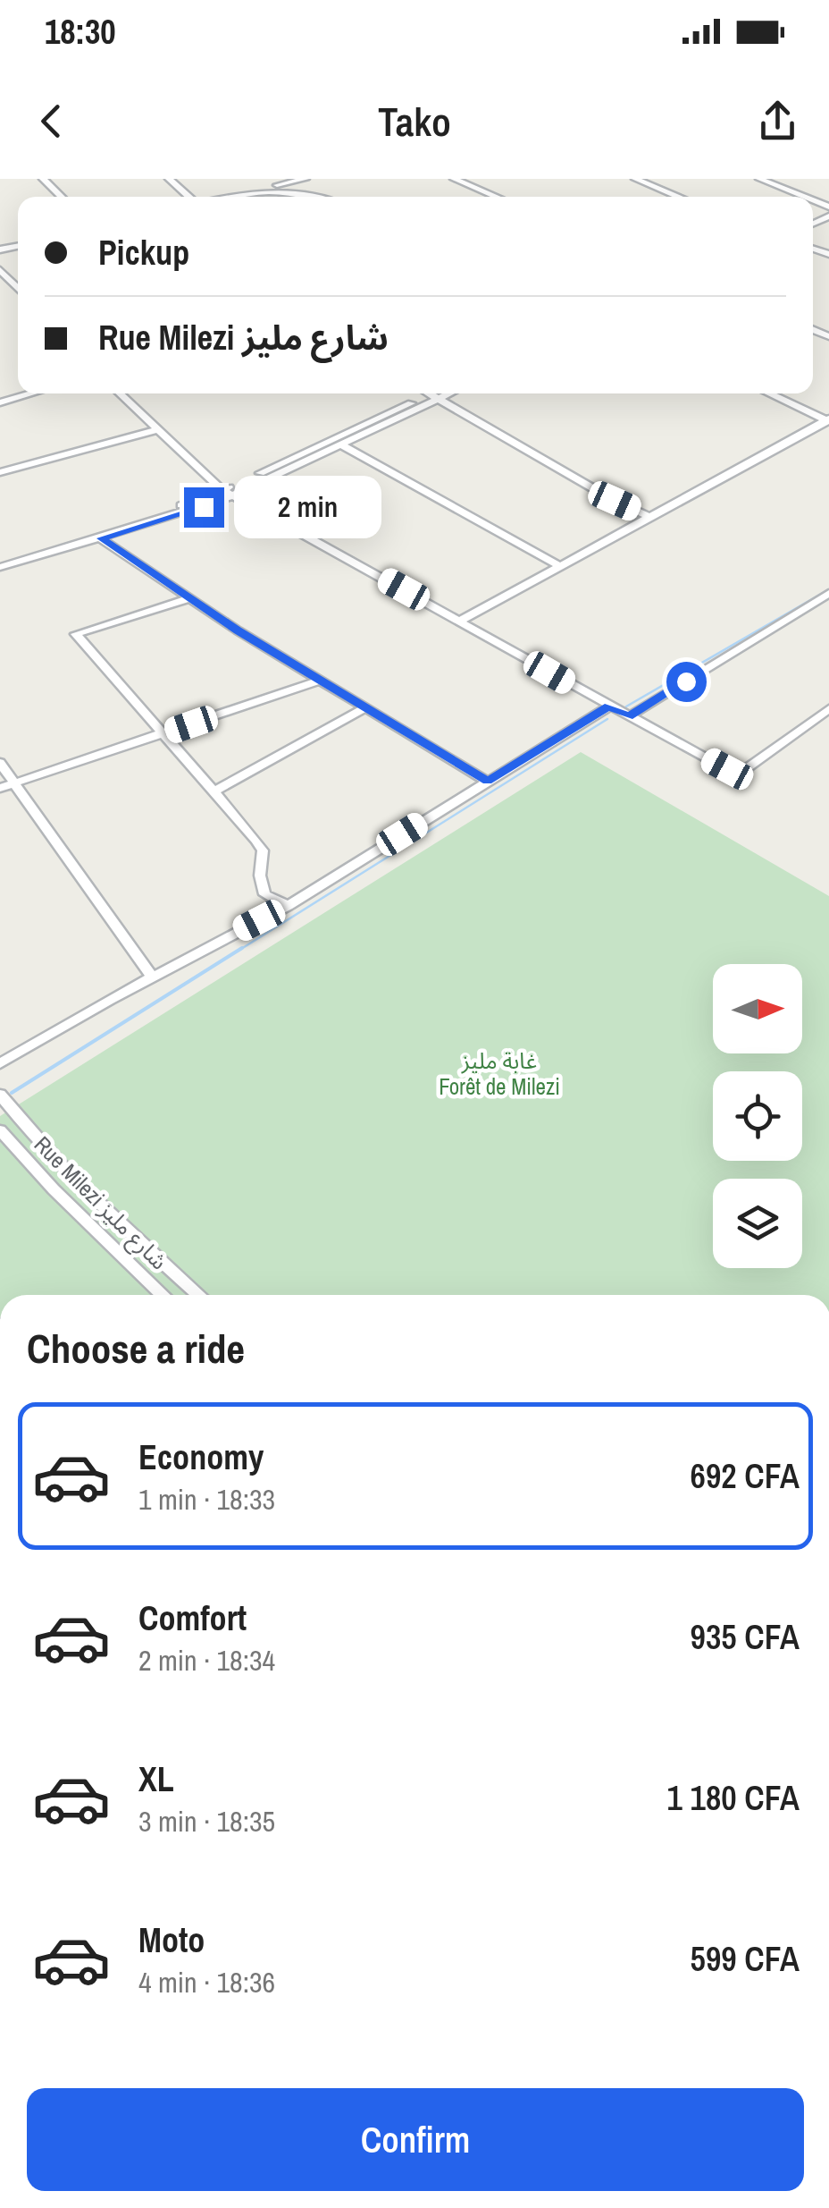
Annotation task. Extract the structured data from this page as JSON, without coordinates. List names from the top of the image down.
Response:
{
  "streets": {
    "street": ["Rue Milezi شارع مليز"]
  },
  "parks": ["غابة مليز Forêt de Milezi"],
  "north": "right",
  "page": {
    "status": "18:30",
    "header": "Tako",
    "banner": ["Pickup", "Rue Milezi شارع مليز"],
    "bubble": "2 min",
    "heading": "Choose a ride",
    "list": [
      {
        "name": "Economy",
        "note": "1 min · 18:33",
        "value": "692 CFA"
      },
      {
        "name": "Comfort",
        "note": "2 min · 18:34",
        "value": "935 CFA"
      },
      {
        "name": "XL",
        "note": "3 min · 18:35",
        "value": "1 180 CFA"
      },
      {
        "name": "Moto",
        "note": "4 min · 18:36",
        "value": "599 CFA"
      }
    ],
    "buttons": "Confirm"
  }
}
